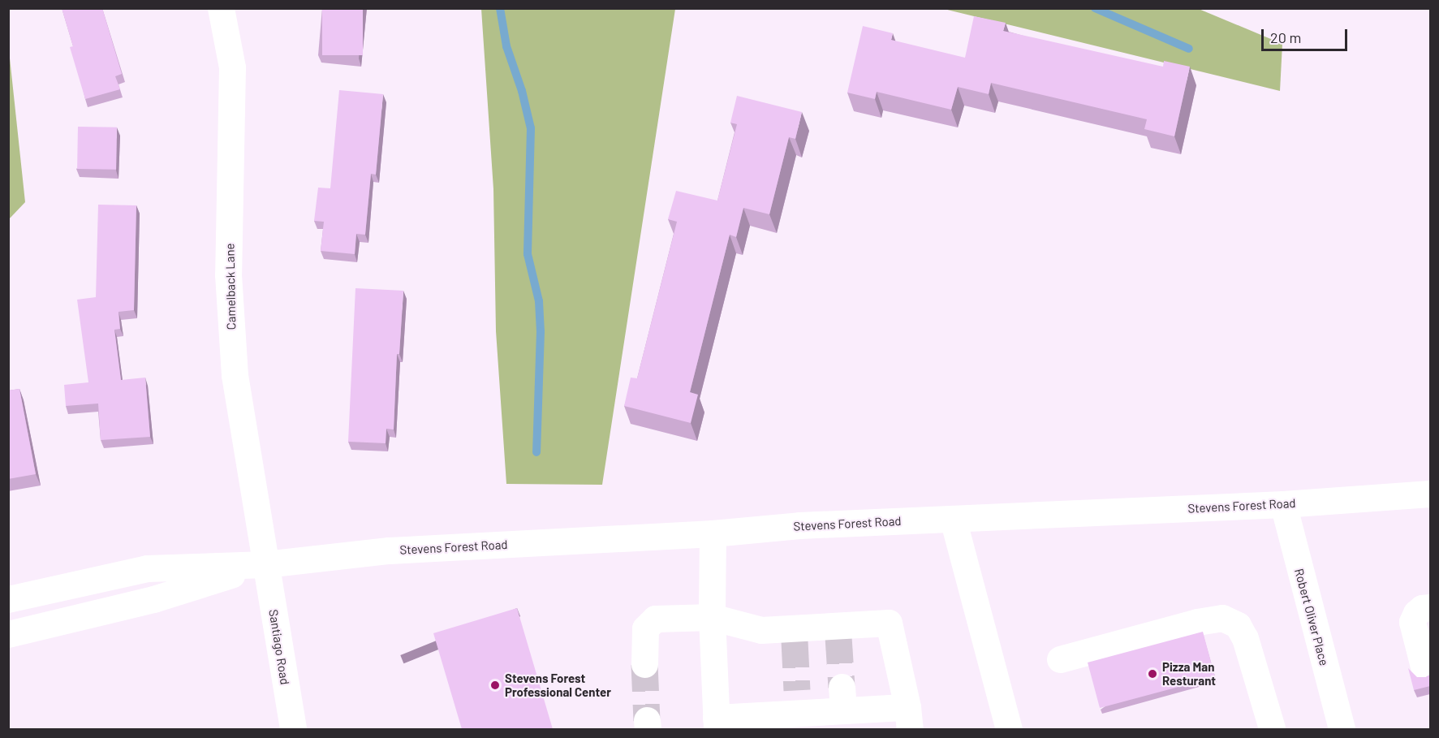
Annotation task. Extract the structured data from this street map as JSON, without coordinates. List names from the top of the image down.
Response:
{
  "streets": {
    "street": [
      "Camelback Lane",
      "Stevens Forest Road",
      "Robert Oliver Place",
      "Santiago Road"
    ]
  },
  "crossings": [
    ["Camelback Lane", "Stevens Forest Road"],
    ["Camelback Lane", "Santiago Road"],
    ["Stevens Forest Road", "Robert Oliver Place"],
    ["Stevens Forest Road", "Santiago Road"]
  ],
  "places": ["Pizza Man Resturant", "Stevens Forest Professional Center"],
  "scale_bar": "20 m"
}
